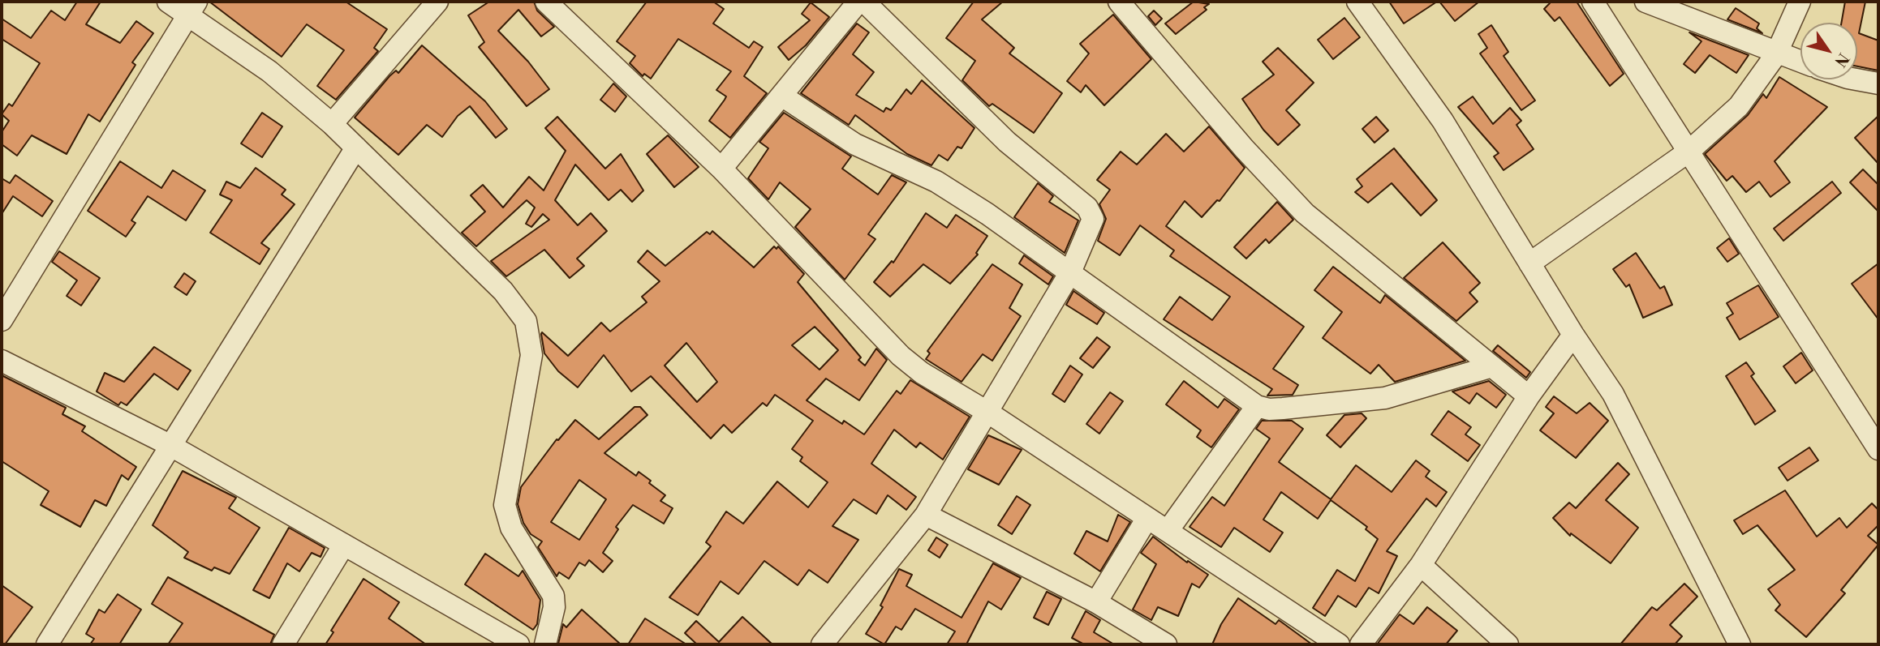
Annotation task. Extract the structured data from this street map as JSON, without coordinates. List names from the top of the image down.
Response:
{
  "north": "bottom right"
}
